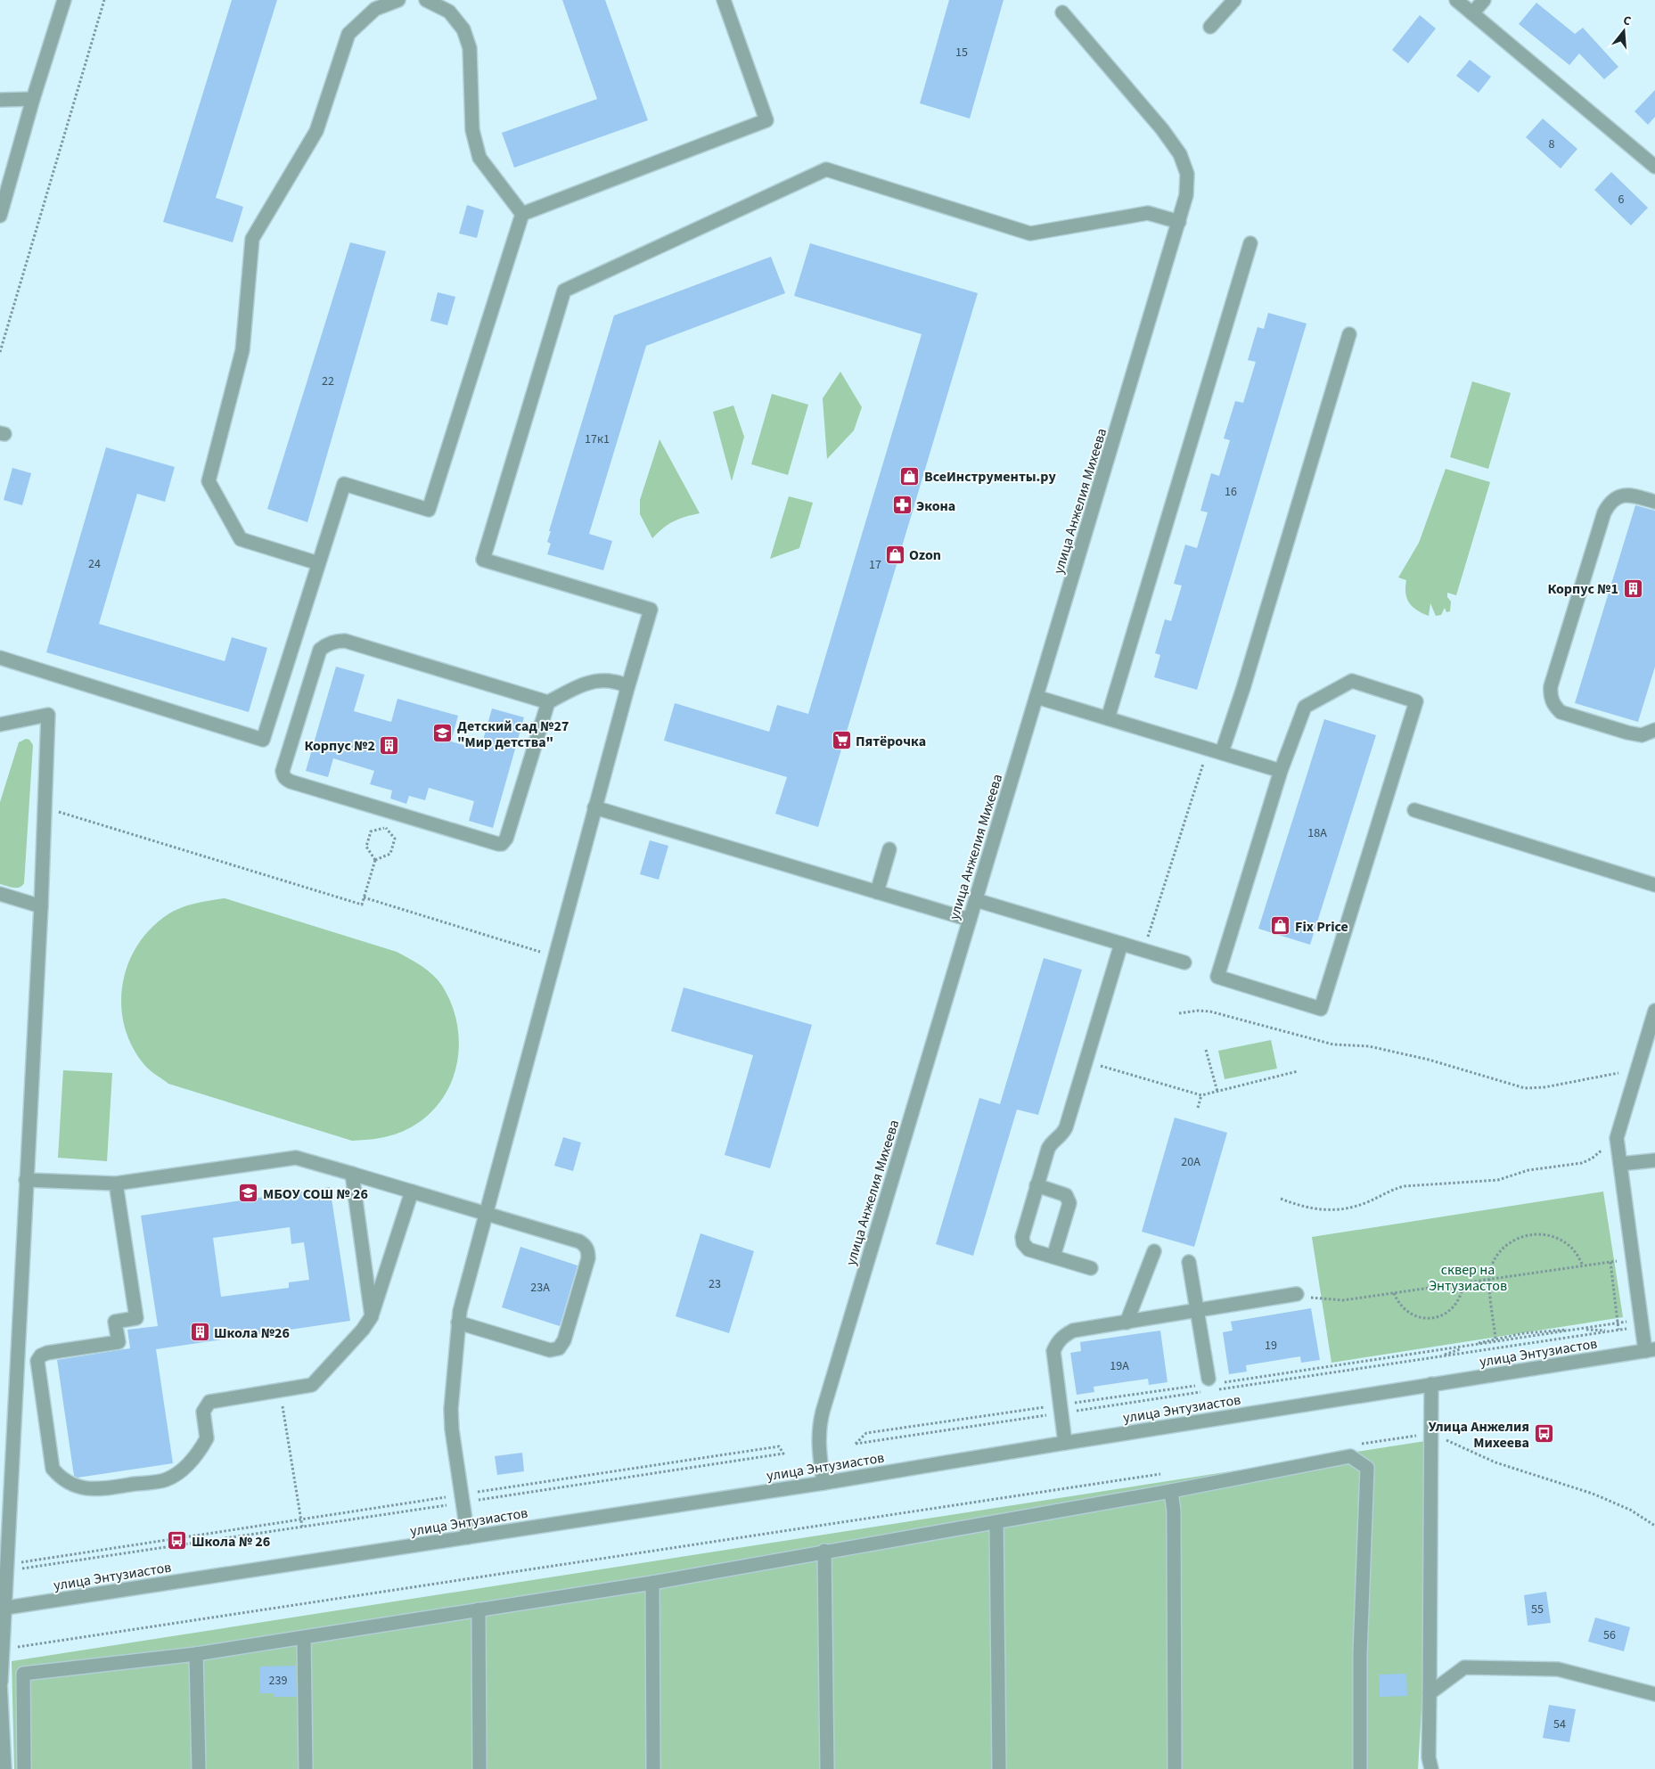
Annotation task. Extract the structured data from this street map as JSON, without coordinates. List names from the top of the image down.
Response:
{
  "streets": {
    "street": ["улица Анжелия Михеева", "улица Энтузиастов"]
  },
  "crossings": [
    ["улица Анжелия Михеева", "улица Энтузиастов"]
  ],
  "parks": ["сквер на Энтузиастов"],
  "places": {
    "shop": ["ВсеИнструменты.ру", "Ozon", "Fix Price"],
    "pharmacy": ["Экона"],
    "building": ["Корпус №1", "Корпус №2", "Школа №26"],
    "school or university": ["Детский сад №27 \"Мир детства\"", "МБОУ СОШ № 26"],
    "supermarket": ["Пятёрочка"],
    "bus stop": ["Улица Анжелия Михеева", "Школа № 26"]
  },
  "house_numbers": [
    "15",
    "8",
    "6",
    "22",
    "17к1",
    "16",
    "24",
    "17",
    "18А",
    "20А",
    "23",
    "23А",
    "19",
    "19А",
    "55",
    "56",
    "239",
    "54"
  ],
  "north": "top"
}
